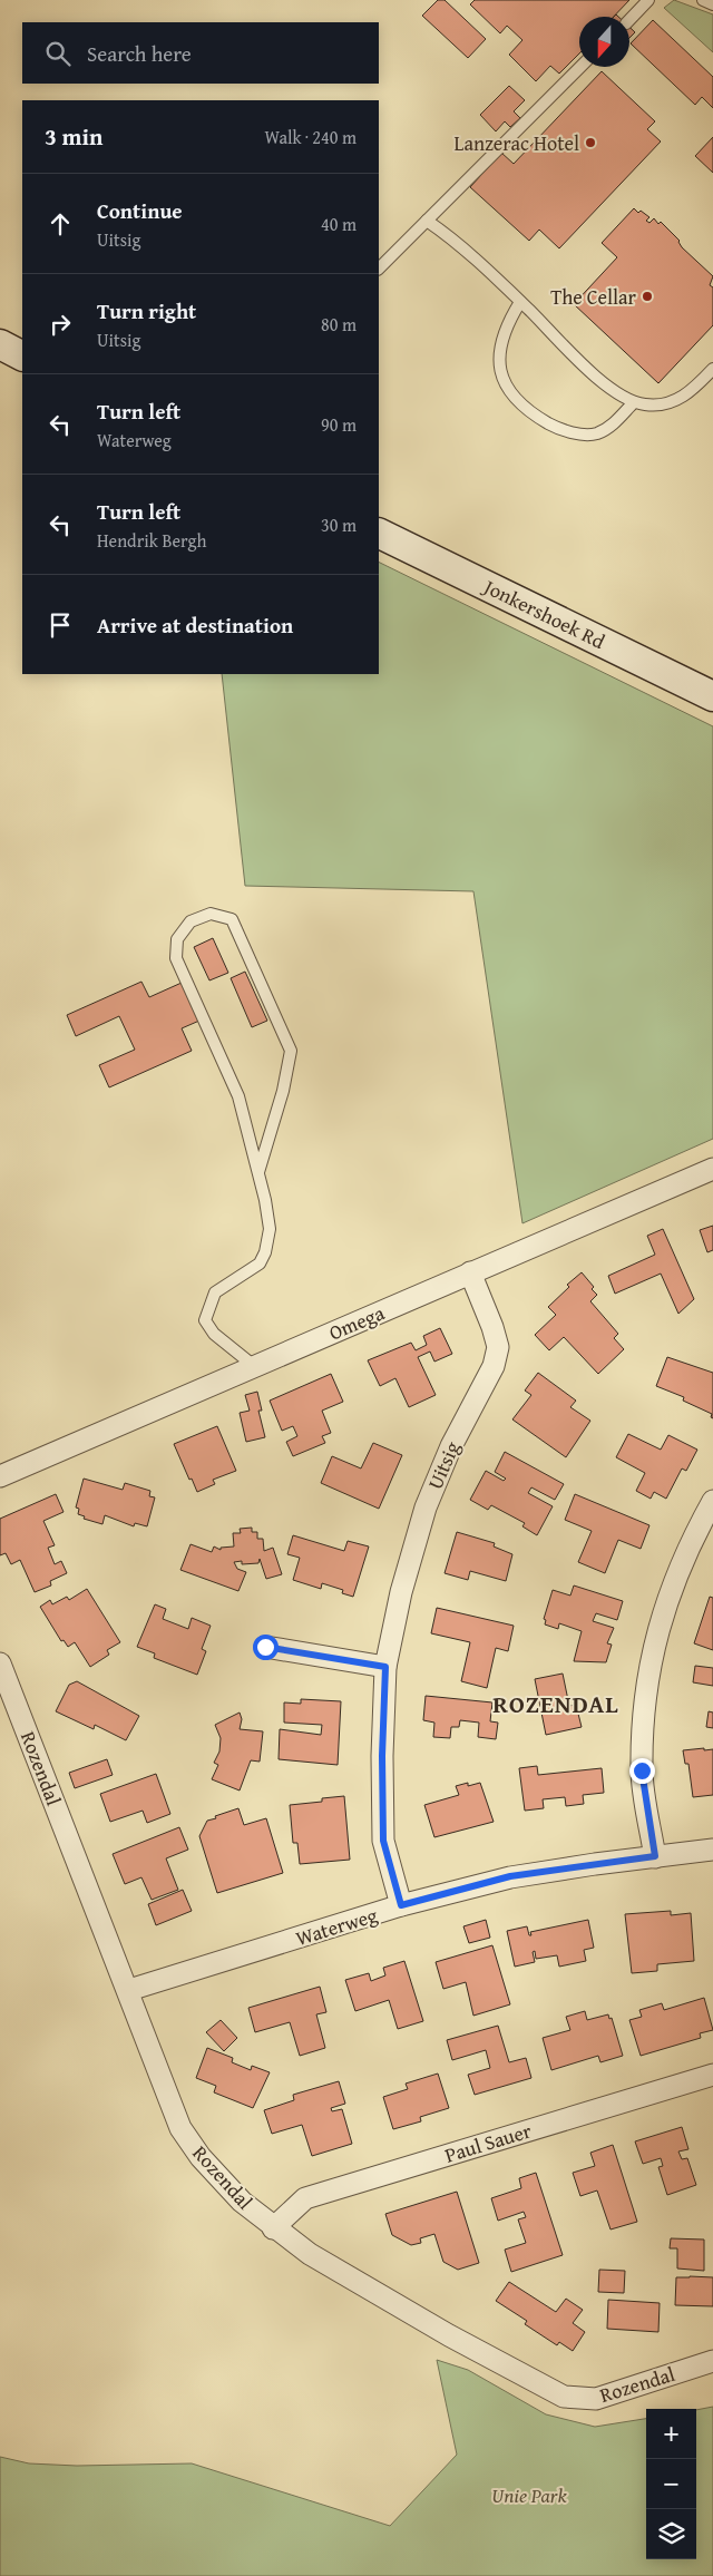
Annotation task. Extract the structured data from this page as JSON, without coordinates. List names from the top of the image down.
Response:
{
  "streets": {
    "street": [
      "Jonkershoek Rd",
      "Omega",
      "Uitsig",
      "Rozendal",
      "Waterweg",
      "Paul Sauer"
    ]
  },
  "crossings": [
    ["Omega", "Uitsig"],
    ["Uitsig", "Waterweg"],
    ["Rozendal", "Waterweg"],
    ["Rozendal", "Paul Sauer"]
  ],
  "districts": ["ROZENDAL"],
  "parks": ["Unie Park"],
  "places": ["Lanzerac Hotel", "The Cellar"],
  "north": "bottom",
  "page": {
    "search": "Search here",
    "heading": ["3 min", "Walk · 240 m"],
    "list": [
      ["Continue", "Uitsig", "40 m"],
      ["Turn right", "Uitsig", "80 m"],
      ["Turn left", "Waterweg", "90 m"],
      ["Turn left", "Hendrik Bergh", "30 m"],
      "Arrive at destination"
    ],
    "map_buttons": ["+", "−"]
  }
}
